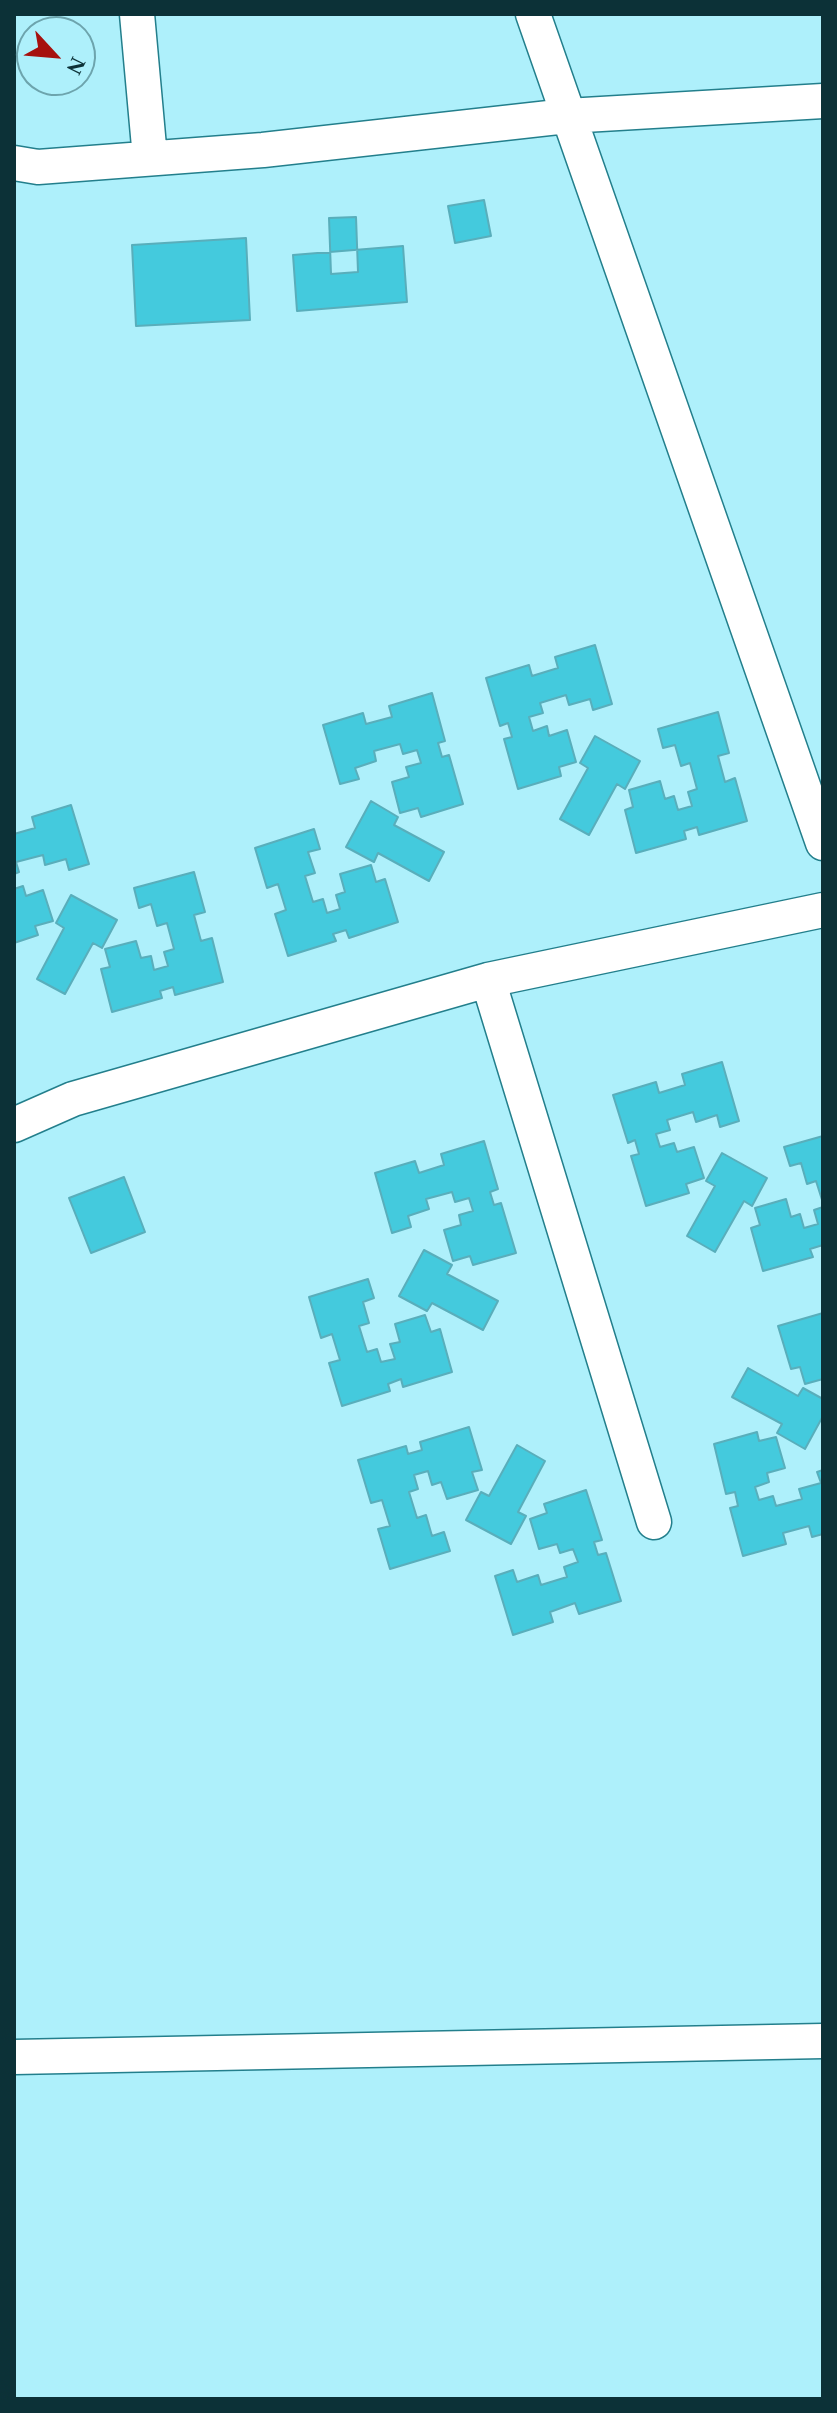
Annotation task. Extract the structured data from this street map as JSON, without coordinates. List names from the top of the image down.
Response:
{
  "north": "bottom right"
}
